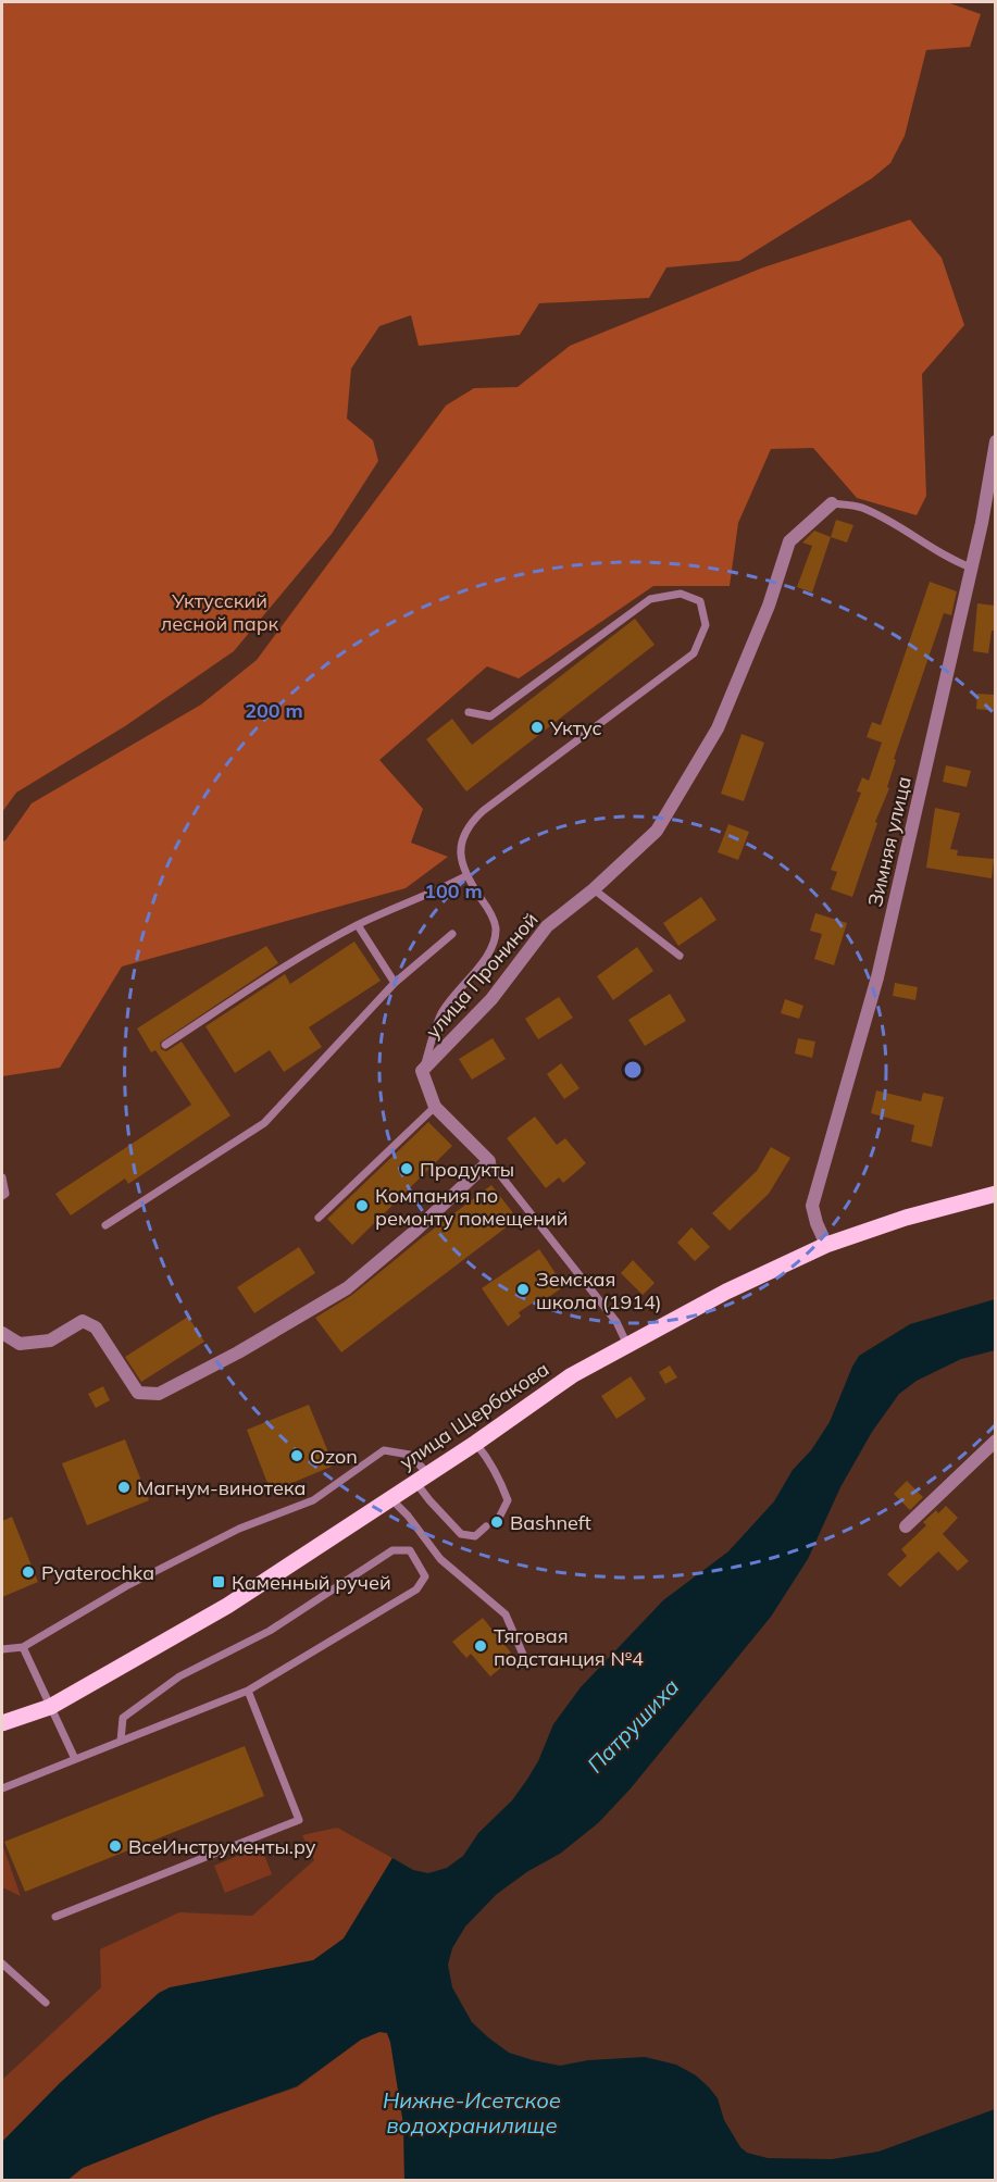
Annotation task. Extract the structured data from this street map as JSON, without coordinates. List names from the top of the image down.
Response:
{
  "streets": {
    "main road": ["улица Щербакова"],
    "street": ["Зимняя улица", "улица Прониной"]
  },
  "crossings": [
    ["Зимняя улица", "улица Щербакова"]
  ],
  "water": ["Патрушиха", "Нижне-Исетское водохранилище"],
  "parks": ["Уктусский лесной парк"],
  "places": {
    "other": [
      "Уктус",
      "Продукты",
      "Компания по ремонту помещений",
      "Земская школа (1914)",
      "Ozon",
      "Магнум-винотека",
      "Bashneft",
      "Pyaterochka",
      "Тяговая подстанция №4",
      "ВсеИнструменты.ру"
    ],
    "transit": ["Каменный ручей"]
  },
  "rings": ["200 m", "100 m"]
}
